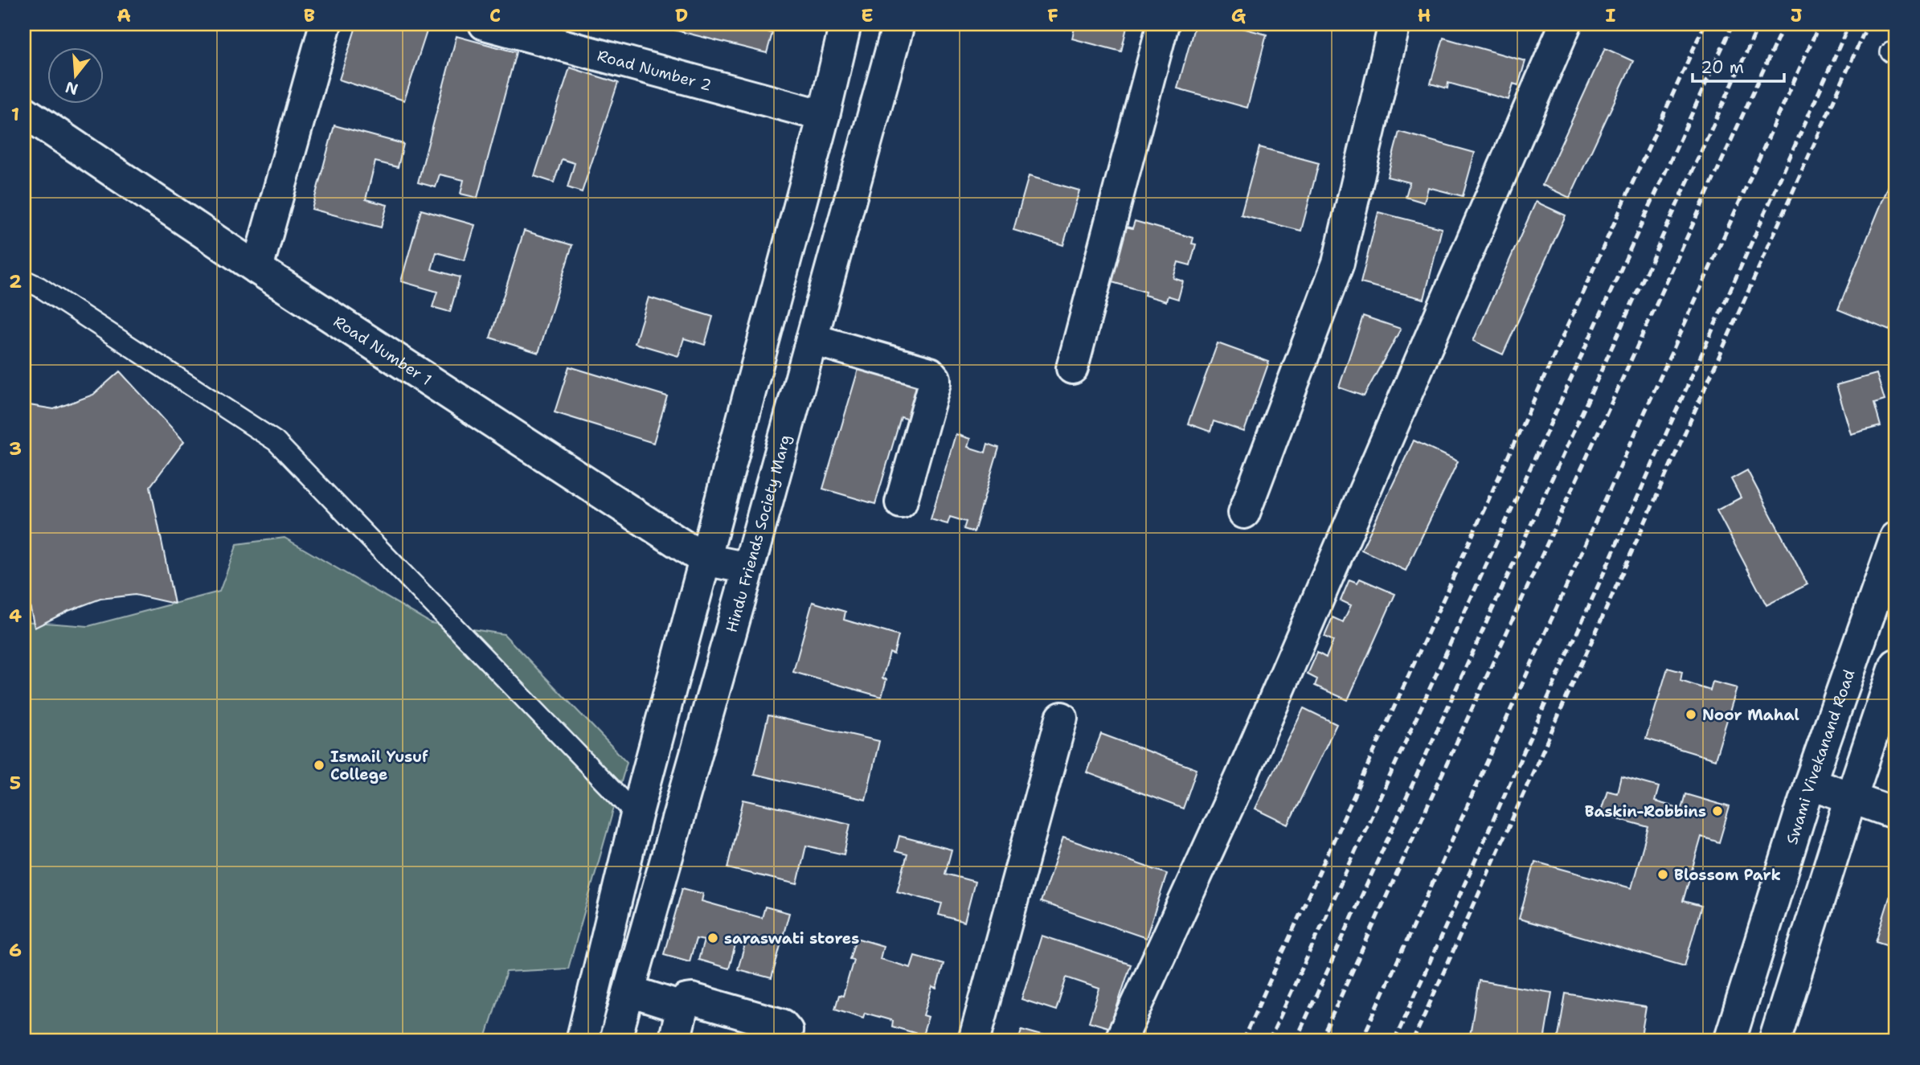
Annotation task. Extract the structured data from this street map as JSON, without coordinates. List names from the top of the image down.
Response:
{
  "streets": {
    "street": [
      "Road Number 2",
      "Road Number 1",
      "Hindu Friends Society Marg",
      "Swami Vivekanand Road"
    ]
  },
  "crossings": [
    ["Road Number 1", "Hindu Friends Society Marg"]
  ],
  "places": [
    "Noor Mahal",
    "Ismail Yusuf College",
    "Baskin-Robbins",
    "Blossom Park",
    "saraswati stores"
  ],
  "scale_bar": "20 m",
  "north": "bottom",
  "grid": {
    "columns": [
      "A",
      "B",
      "C",
      "D",
      "E",
      "F",
      "G",
      "H",
      "I",
      "J"
    ],
    "rows": [
      "1",
      "2",
      "3",
      "4",
      "5",
      "6"
    ]
  }
}
